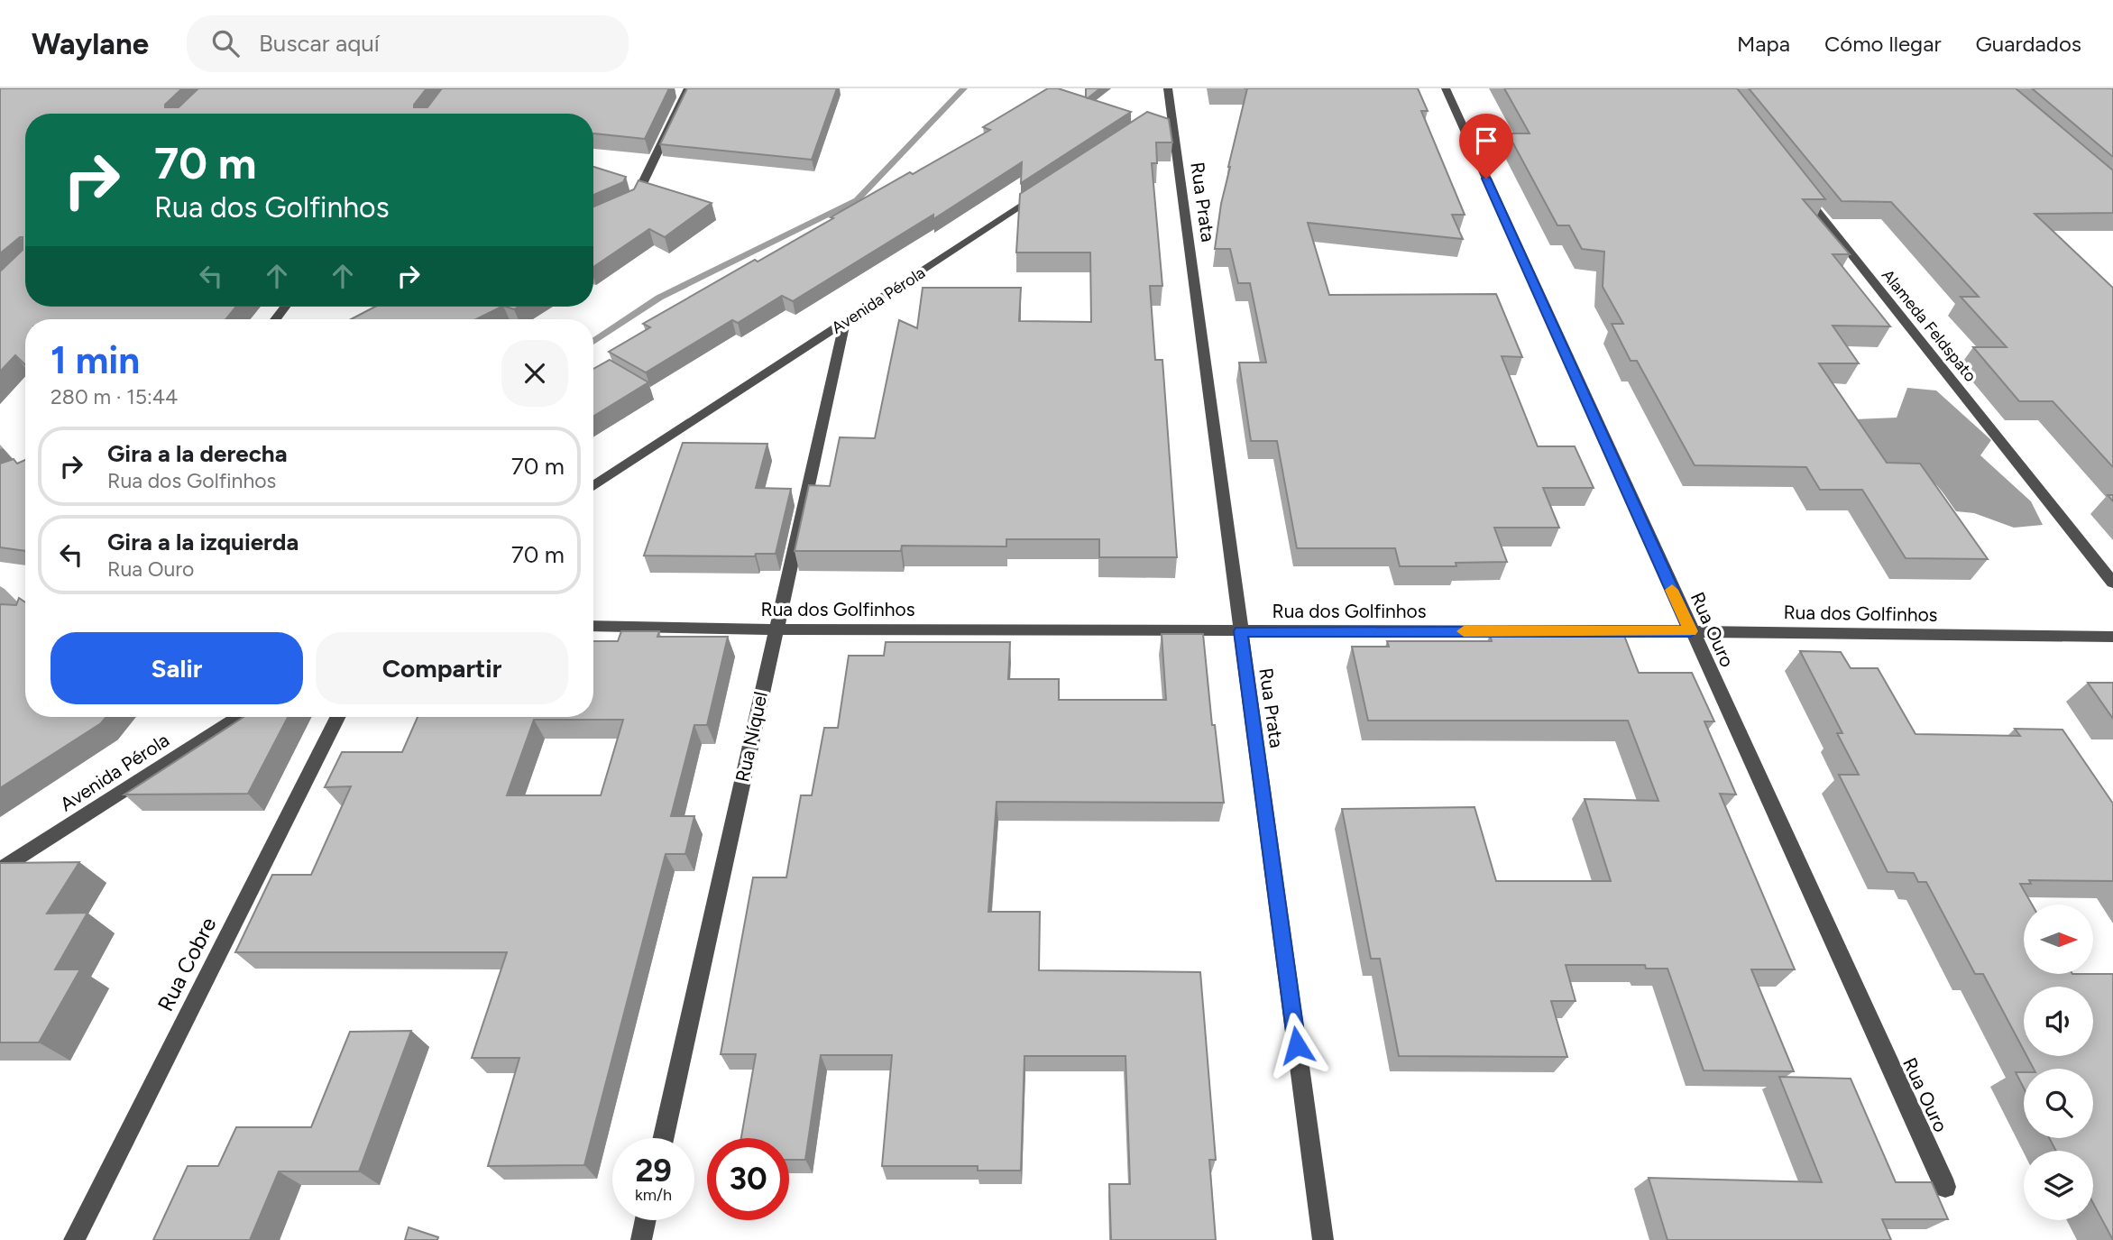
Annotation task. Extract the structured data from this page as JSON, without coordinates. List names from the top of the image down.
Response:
{
  "streets": {
    "street": [
      "Rua Prata",
      "Avenida Pérola",
      "Alameda Feldspato",
      "Rua dos Golfinhos",
      "Rua Ouro",
      "Rua Níquel",
      "Rua Cobre"
    ]
  },
  "crossings": [
    ["Rua Prata", "Rua dos Golfinhos"],
    ["Avenida Pérola", "Rua Níquel"],
    ["Rua dos Golfinhos", "Rua Ouro"],
    ["Rua dos Golfinhos", "Rua Níquel"]
  ],
  "north": "right",
  "page": {
    "header": "Waylane",
    "search": "Buscar aquí",
    "nav": ["Mapa", "Cómo llegar", "Guardados"],
    "turn": ["70 m", "Rua dos Golfinhos"],
    "heading": ["1 min", "280 m · 15:44"],
    "list": [
      {
        "name": "Gira a la derecha",
        "note": "Rua dos Golfinhos",
        "value": "70 m"
      },
      {
        "name": "Gira a la izquierda",
        "note": "Rua Ouro",
        "value": "70 m"
      }
    ],
    "buttons": ["Salir", "Compartir"],
    "speed": "29 km/h",
    "limit": "30"
  }
}
